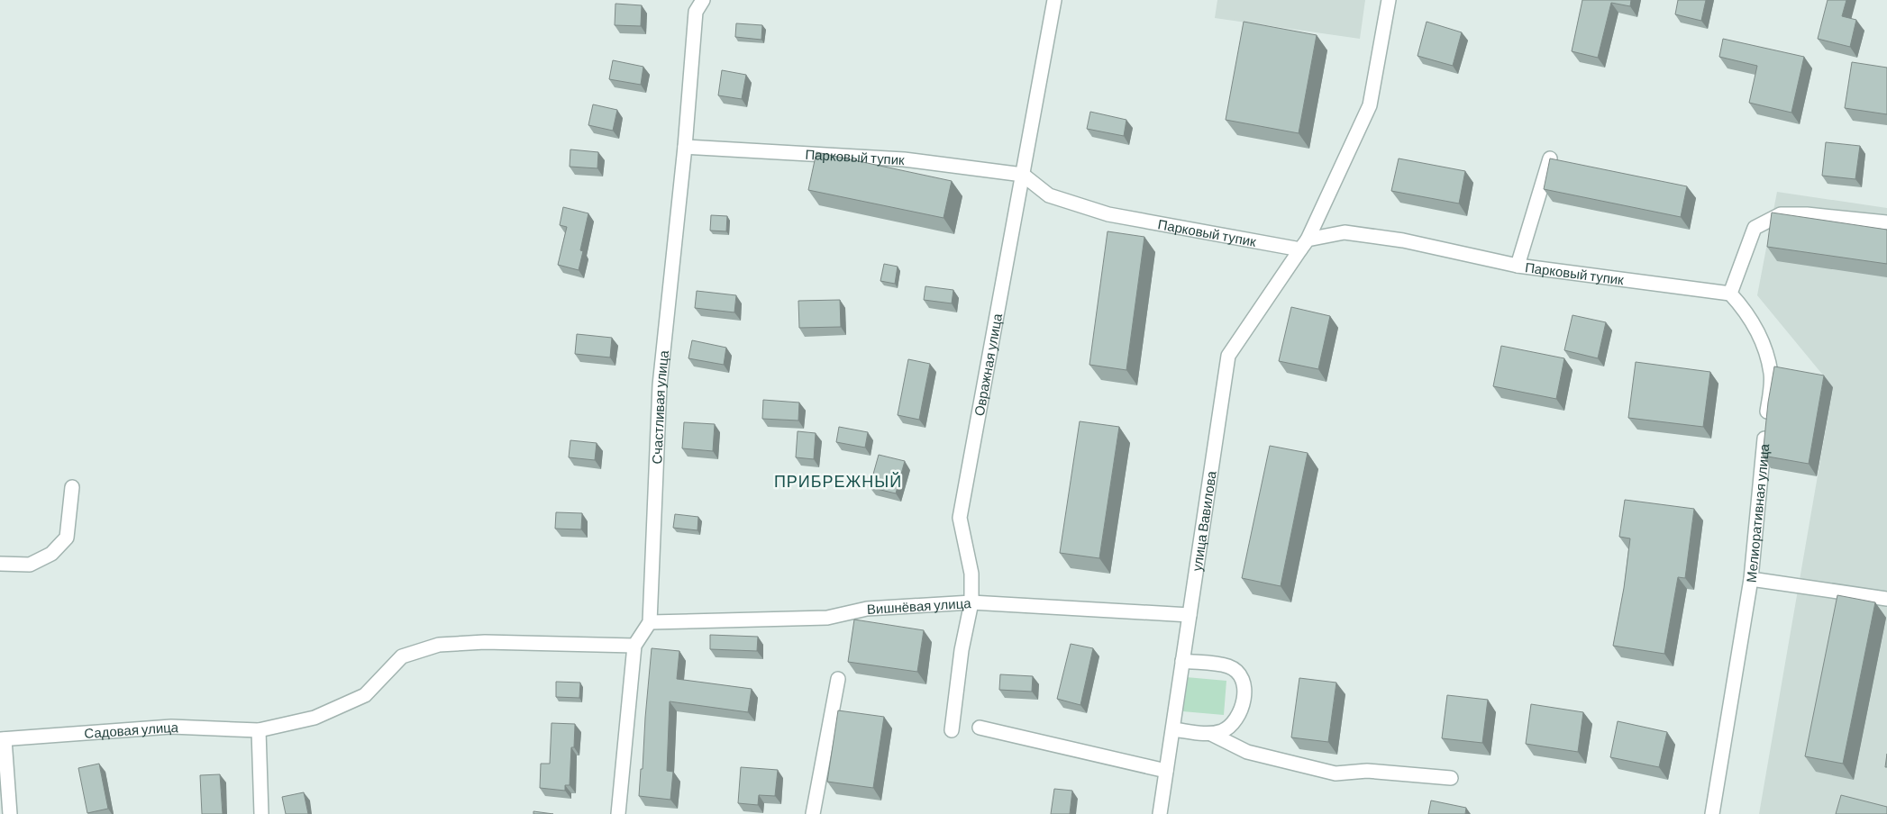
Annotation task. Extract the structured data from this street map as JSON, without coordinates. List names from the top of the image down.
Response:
{
  "streets": {
    "street": [
      "Парковый тупик",
      "Овражная улица",
      "Счастливая улица",
      "Мелиоративная улица",
      "улица Вавилова",
      "Вишнёвая улица",
      "Садовая улица"
    ]
  },
  "crossings": [
    ["Парковый тупик", "Овражная улица"],
    ["Парковый тупик", "Счастливая улица"],
    ["Парковый тупик", "Мелиоративная улица"],
    ["Парковый тупик", "улица Вавилова"],
    ["Овражная улица", "Вишнёвая улица"],
    ["Счастливая улица", "Вишнёвая улица"],
    ["улица Вавилова", "Вишнёвая улица"]
  ],
  "districts": ["ПРИБРЕЖНЫЙ"]
}
